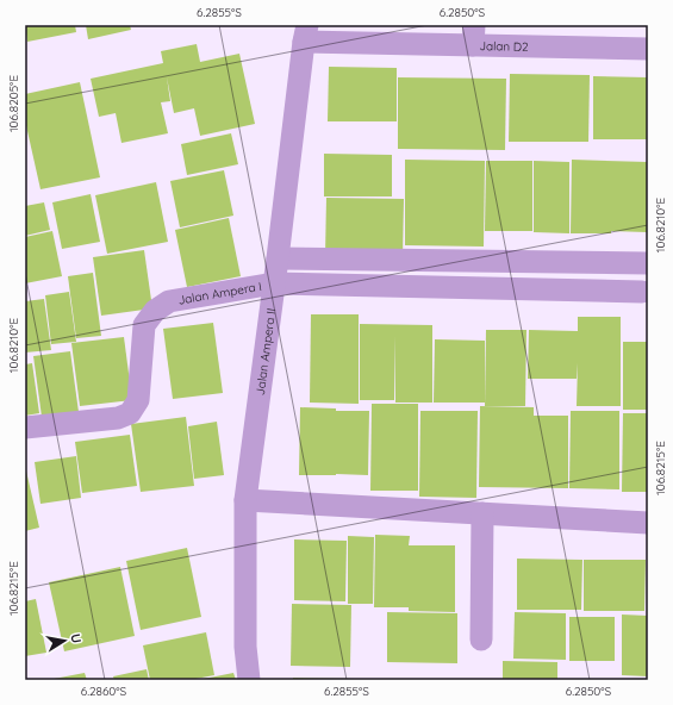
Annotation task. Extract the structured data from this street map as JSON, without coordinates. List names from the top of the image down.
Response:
{
  "streets": {
    "street": ["Jalan D2", "Jalan Ampera I", "Jalan Ampera II"]
  },
  "crossings": [
    ["Jalan D2", "Jalan Ampera II"],
    ["Jalan Ampera I", "Jalan Ampera II"]
  ],
  "north": "right",
  "coordinates": [
    "6.2855°S",
    "6.2850°S",
    "106.8205°E",
    "106.8210°E",
    "106.8215°E",
    "6.2860°S"
  ]
}
